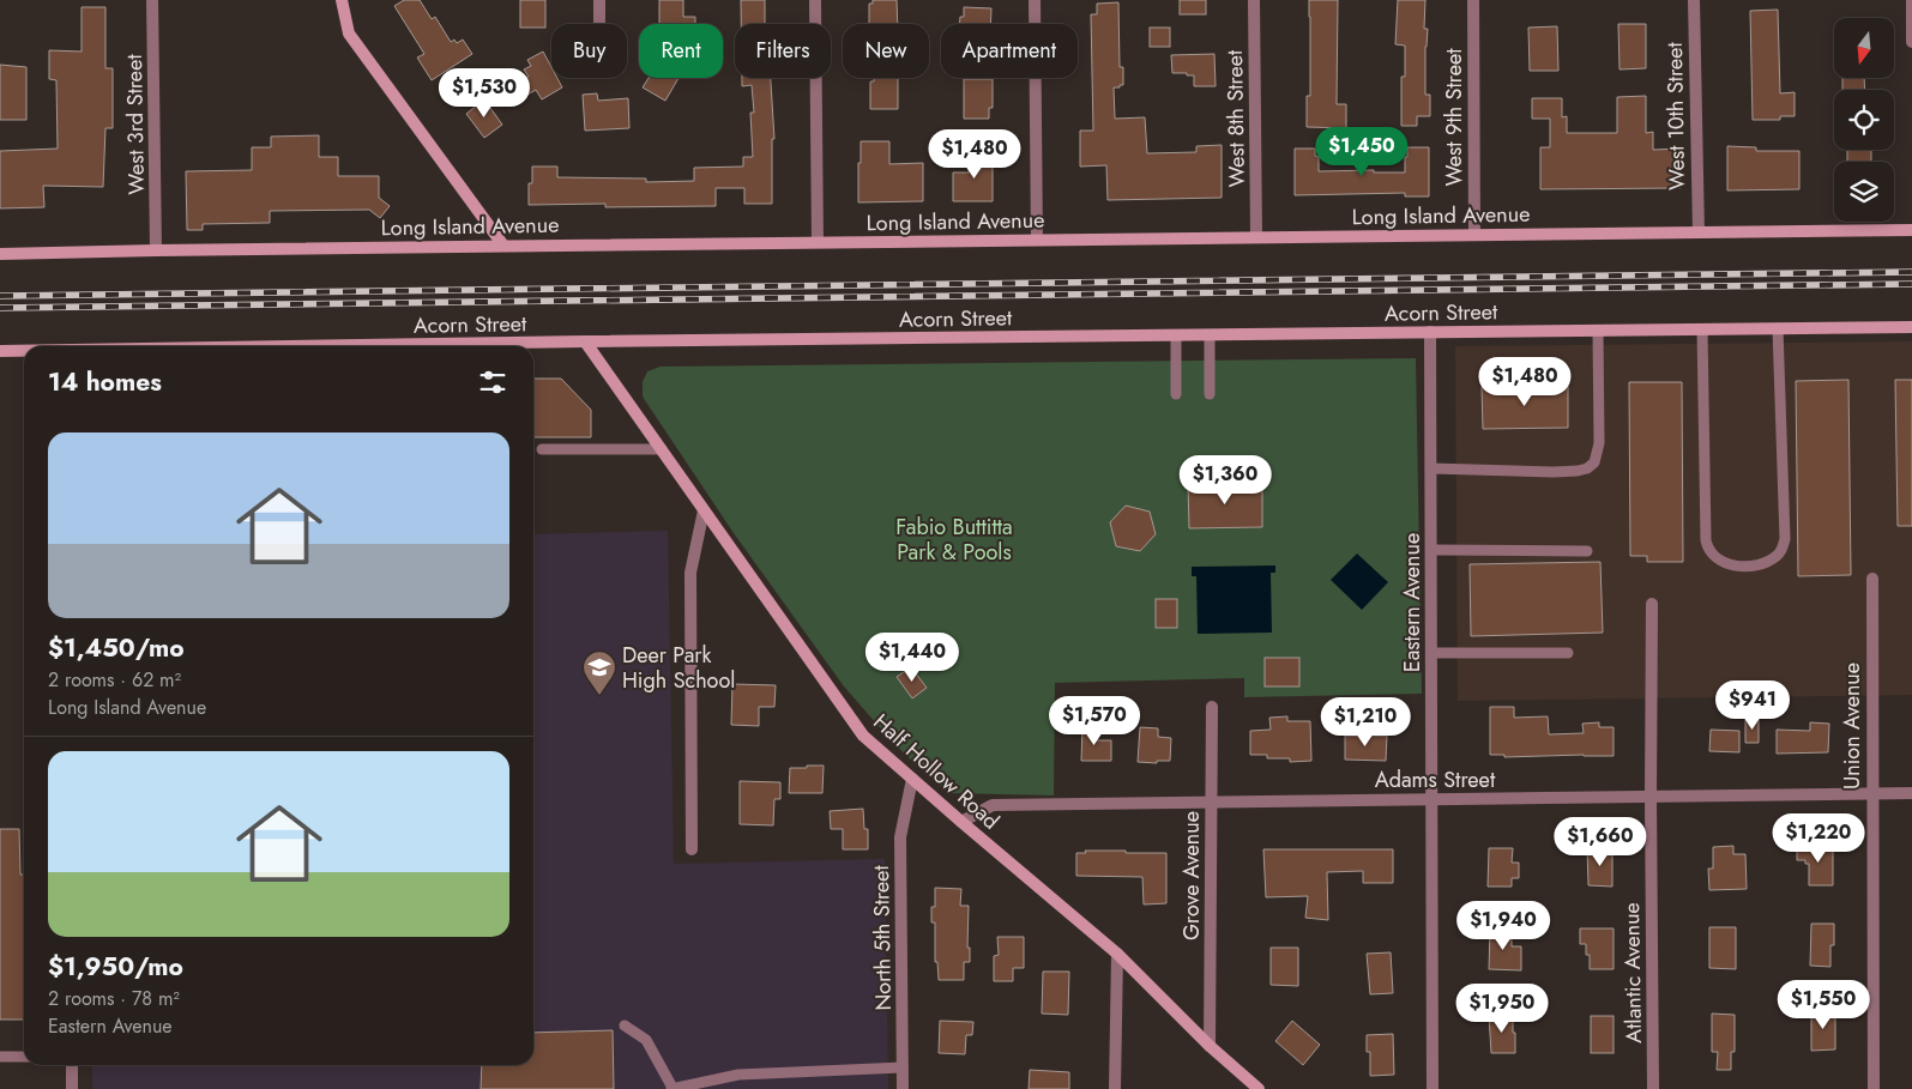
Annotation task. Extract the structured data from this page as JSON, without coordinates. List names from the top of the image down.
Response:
{
  "streets": {
    "street": [
      "West 10th Street",
      "West 9th Street",
      "West 8th Street",
      "West 3rd Street",
      "Long Island Avenue",
      "Acorn Street",
      "Eastern Avenue",
      "Union Avenue",
      "Half Hollow Road",
      "Adams Street",
      "Grove Avenue",
      "North 5th Street",
      "Atlantic Avenue"
    ]
  },
  "crossings": [
    ["West 10th Street", "Long Island Avenue"],
    ["West 9th Street", "Long Island Avenue"],
    ["West 8th Street", "Long Island Avenue"],
    ["West 3rd Street", "Long Island Avenue"],
    ["Acorn Street", "Eastern Avenue"],
    ["Acorn Street", "Half Hollow Road"],
    ["Eastern Avenue", "Adams Street"],
    ["Union Avenue", "Adams Street"],
    ["Half Hollow Road", "Adams Street"],
    ["Half Hollow Road", "Grove Avenue"],
    ["Half Hollow Road", "North 5th Street"],
    ["Adams Street", "Grove Avenue"],
    ["Adams Street", "Atlantic Avenue"]
  ],
  "parks": ["Fabio Buttitta Park & Pools"],
  "places": {
    "school or university": ["Deer Park High School"]
  },
  "north": "bottom",
  "page": {
    "chip": [
      "Buy",
      "Rent",
      "Filters",
      "New",
      "Apartment"
    ],
    "price": [
      "$1,530",
      "$1,450",
      "$1,480",
      "$1,480",
      "$1,360",
      "$1,440",
      "$941",
      "$1,570",
      "$1,210",
      "$1,220",
      "$1,660",
      "$1,940",
      "$1,550",
      "$1,950"
    ],
    "heading": "14 homes",
    "list": [
      {
        "name": "$1,450/mo",
        "note": "2 rooms · 62 m² · Long Island Avenue"
      },
      {
        "name": "$1,950/mo",
        "note": "2 rooms · 78 m² · Eastern Avenue"
      }
    ]
  }
}
